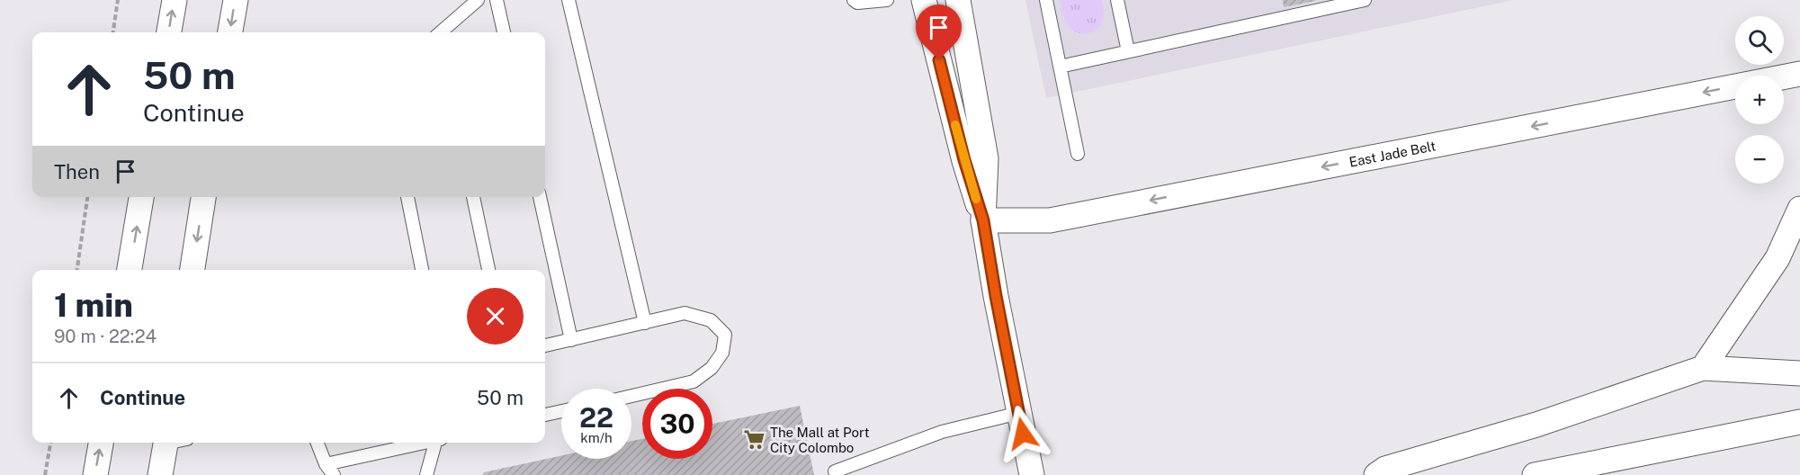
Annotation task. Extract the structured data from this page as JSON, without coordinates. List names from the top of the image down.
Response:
{
  "streets": {
    "street": ["East Jade Belt"]
  },
  "one_way": ["East Jade Belt"],
  "places": {
    "supermarket": ["The Mall at Port City Colombo"]
  },
  "page": {
    "map_buttons": ["+", "−"],
    "turn": ["50 m", "Continue"],
    "then": "Then",
    "heading": ["1 min", "90 m · 22:24"],
    "list": [
      {
        "name": "Continue",
        "value": "50 m"
      }
    ],
    "speed": "22 km/h",
    "limit": "30"
  }
}
